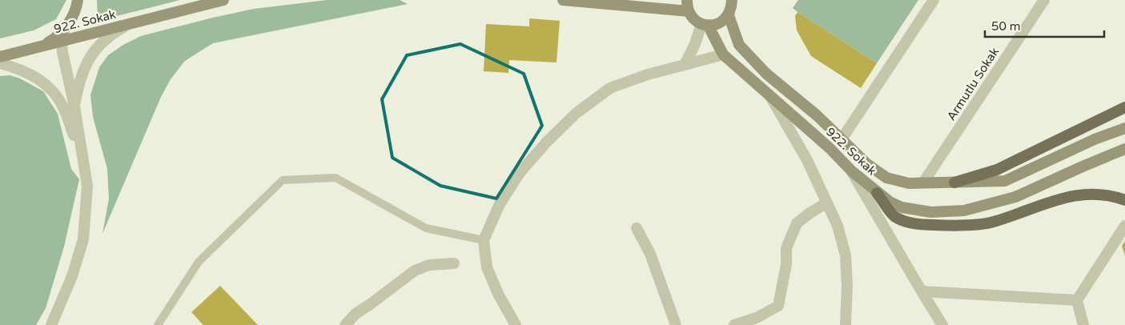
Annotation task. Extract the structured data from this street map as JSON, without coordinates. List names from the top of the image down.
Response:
{
  "streets": {
    "main road": ["922. Sokak"],
    "street": ["Armutlu Sokak"]
  },
  "scale_bar": "50 m"
}
